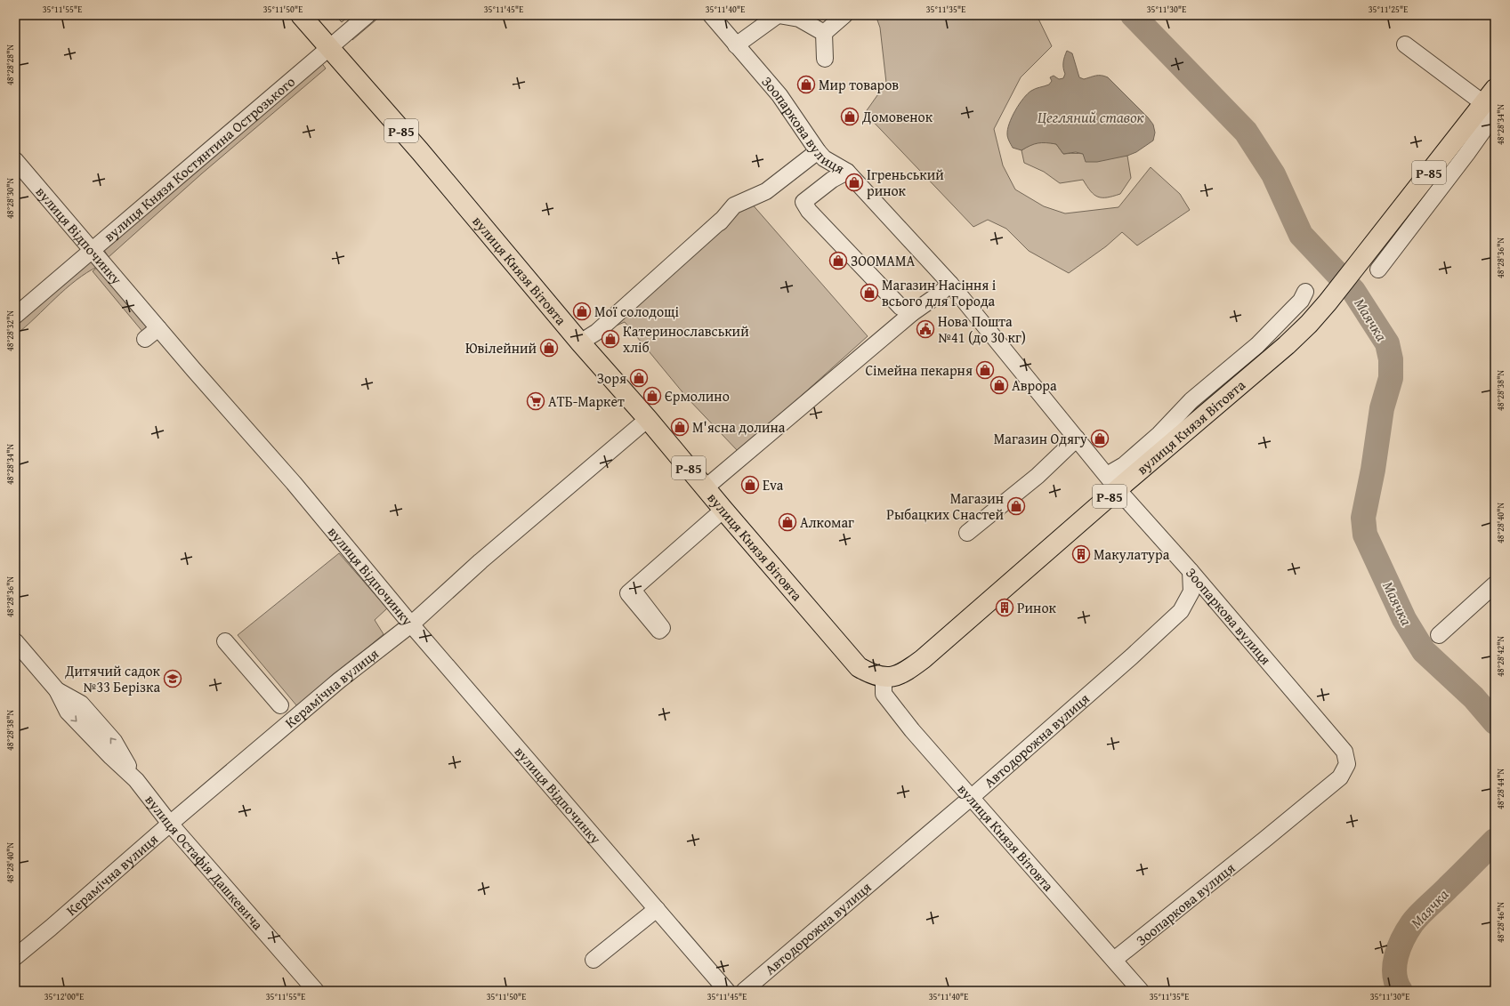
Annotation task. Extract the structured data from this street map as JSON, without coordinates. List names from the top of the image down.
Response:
{
  "streets": {
    "main road": ["Р-85", "вулиця Князя Вітовта"],
    "street": [
      "Зоопаркова вулиця",
      "вулиця Князя Костянтина Острозького",
      "вулиця Відпочинку",
      "Керамічна вулиця",
      "Автодорожна вулиця",
      "вулиця Остафія Дашкевича"
    ]
  },
  "crossings": [
    ["Зоопаркова вулиця", "вулиця Князя Вітовта"],
    ["Зоопаркова вулиця", "Автодорожна вулиця"],
    ["вулиця Князя Костянтина Острозького", "вулиця Відпочинку"],
    ["вулиця Князя Костянтина Острозького", "вулиця Князя Вітовта"],
    ["вулиця Відпочинку", "Керамічна вулиця"],
    ["вулиця Князя Вітовта", "Керамічна вулиця"],
    ["вулиця Князя Вітовта", "Автодорожна вулиця"],
    ["Керамічна вулиця", "вулиця Остафія Дашкевича"]
  ],
  "water": ["Цегляний ставок", "Маячка"],
  "places": {
    "shop": [
      "Мир товаров",
      "Домовенок",
      "Ігреньський ринок",
      "ЗООМАМА",
      "Магазин Насіння і всього для Города",
      "Мої солодощі",
      "Катеринославський хліб",
      "Ювілейний",
      "Сімейна пекарня",
      "Зоря",
      "Аврора",
      "Єрмолино",
      "М'ясна долина",
      "Магазин Одягу",
      "Eva",
      "Магазин Рыбацких Снастей",
      "Алкомаг"
    ],
    "public building": ["Нова Пошта №41 (до 30 кг)"],
    "supermarket": ["АТБ-Маркет"],
    "building": ["Макулатура", "Ринок"],
    "school or university": ["Дитячий садок №33 Берізка"]
  },
  "coordinates": [
    "35°11'55\"E",
    "35°11'50\"E",
    "35°11'45\"E",
    "35°11'40\"E",
    "35°11'35\"E",
    "35°11'30\"E",
    "35°11'25\"E",
    "48°28'28\"N",
    "48°28'34\"N",
    "48°28'30\"N",
    "48°28'36\"N",
    "48°28'32\"N",
    "48°28'38\"N",
    "48°28'40\"N",
    "48°28'42\"N",
    "48°28'44\"N",
    "48°28'46\"N",
    "35°12'00\"E"
  ]
}
